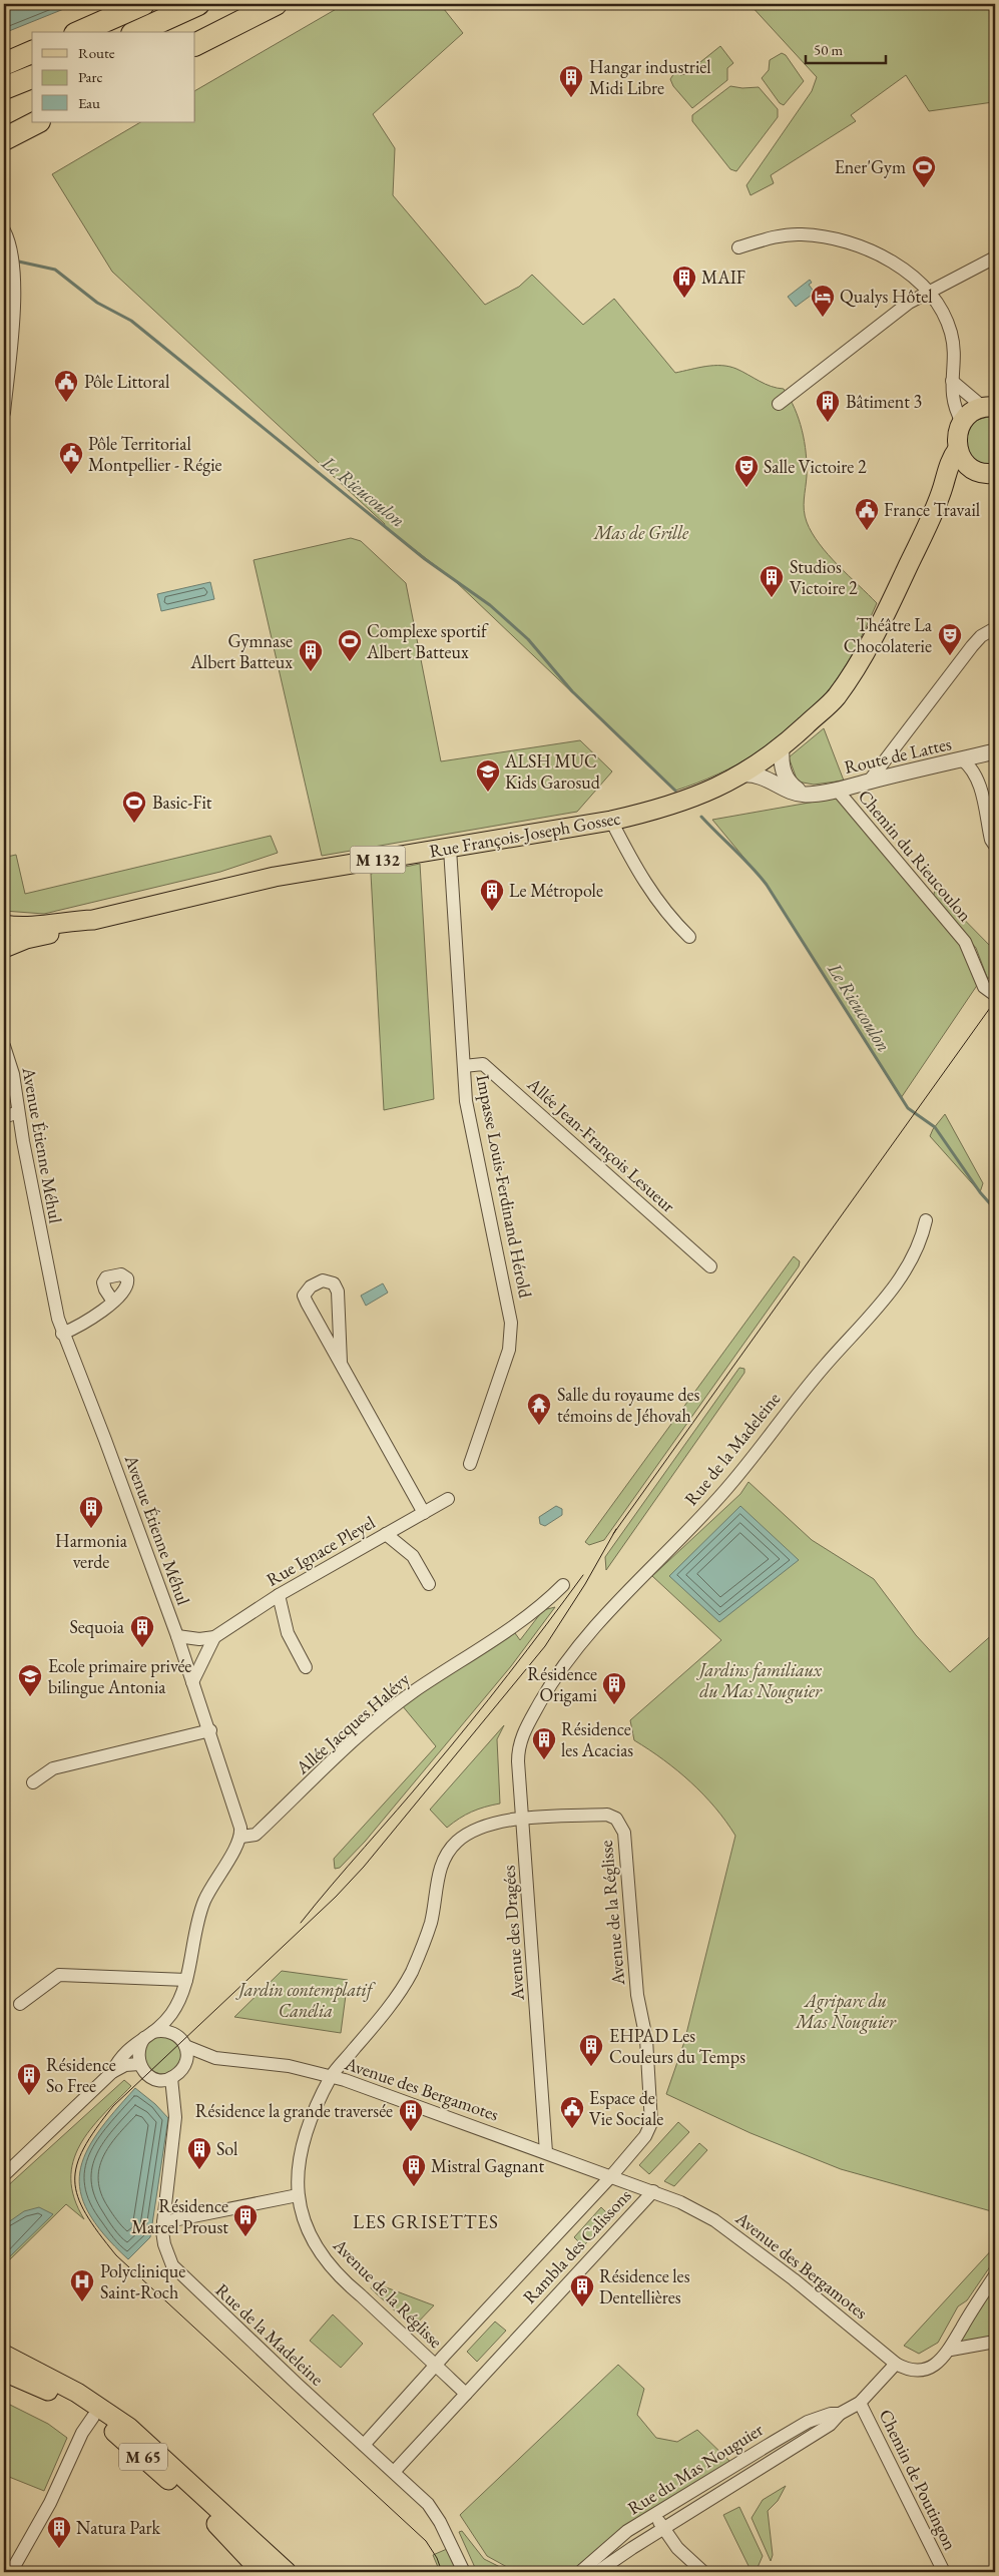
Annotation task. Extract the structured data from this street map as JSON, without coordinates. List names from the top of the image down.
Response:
{
  "streets": {
    "main road": ["Rue François-Joseph Gossec", "M 132", "M 65"],
    "street": [
      "Route de Lattes",
      "Chemin du Rieucoulon",
      "Avenue Étienne Méhul",
      "Allée Jean-François Lesueur",
      "Impasse Louis-Ferdinand Hérold",
      "Rue de la Madeleine",
      "Rue Ignace Pleyel",
      "Allée Jacques Halévy",
      "Avenue de la Réglisse",
      "Avenue des Dragées",
      "Avenue des Bergamotes",
      "Rambla des Calissons",
      "Rue du Mas Nouguier",
      "Chemin de Poutingon"
    ]
  },
  "crossings": [
    ["Route de Lattes", "Rue François-Joseph Gossec"],
    ["Route de Lattes", "Chemin du Rieucoulon"],
    ["Route de Lattes", "M 132"],
    ["Rue François-Joseph Gossec", "M 132"],
    ["Rue François-Joseph Gossec", "Impasse Louis-Ferdinand Hérold"],
    ["Avenue Étienne Méhul", "Allée Jacques Halévy"],
    ["Allée Jean-François Lesueur", "Impasse Louis-Ferdinand Hérold"],
    ["Rue de la Madeleine", "Avenue des Dragées"],
    ["Rue de la Madeleine", "Avenue des Bergamotes"],
    ["Rue de la Madeleine", "Rambla des Calissons"],
    ["Avenue de la Réglisse", "Avenue des Dragées"],
    ["Avenue de la Réglisse", "Avenue des Bergamotes"],
    ["Avenue de la Réglisse", "Rambla des Calissons"],
    ["Avenue des Dragées", "Avenue des Bergamotes"],
    ["Avenue des Bergamotes", "Rambla des Calissons"],
    ["Avenue des Bergamotes", "Rue du Mas Nouguier"],
    ["Rue du Mas Nouguier", "Chemin de Poutingon"]
  ],
  "districts": ["LES GRISETTES"],
  "water": ["Le Rieucoulon"],
  "parks": [
    "Mas de Grille",
    "Jardins familiaux du Mas Nouguier",
    "Jardin contemplatif Canélia",
    "Agriparc du Mas Nouguier"
  ],
  "places": {
    "building": [
      "Hangar industriel Midi Libre",
      "MAIF",
      "Bâtiment 3",
      "Studios Victoire 2",
      "Gymnase Albert Batteux",
      "Le Métropole",
      "Harmonia verde",
      "Sequoia",
      "Résidence Origami",
      "Résidence les Acacias",
      "EHPAD Les Couleurs du Temps",
      "Résidence So Free",
      "Résidence la grande traversée",
      "Sol",
      "Mistral Gagnant",
      "Résidence Marcel Proust",
      "Résidence les Dentellières",
      "Natura Park"
    ],
    "sports": ["Ener'Gym", "Complexe sportif Albert Batteux", "Basic-Fit"],
    "hotel": ["Qualys Hôtel"],
    "public building": [
      "Pôle Littoral",
      "Pôle Territorial Montpellier - Régie",
      "France Travail",
      "Espace de Vie Sociale"
    ],
    "theatre": ["Salle Victoire 2", "Théâtre La Chocolaterie"],
    "school or university": ["ALSH MUC Kids Garosud", "Ecole primaire privée bilingue Antonia"],
    "temple": ["Salle du royaume des témoins de Jéhovah"],
    "hospital": ["Polyclinique Saint-Roch"]
  },
  "legend": ["Route", "Parc", "Eau"],
  "scale_bar": "50 m"
}
